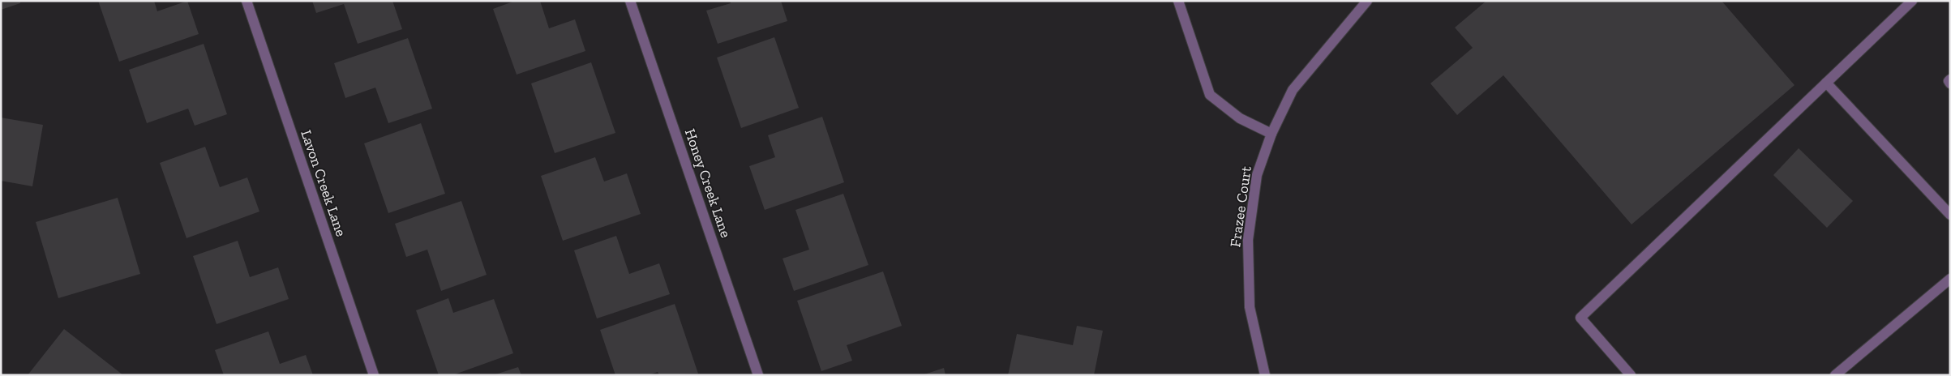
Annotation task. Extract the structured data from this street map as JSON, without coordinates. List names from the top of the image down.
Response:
{
  "streets": {
    "street": ["Lavon Creek Lane", "Honey Creek Lane", "Frazee Court"]
  }
}
